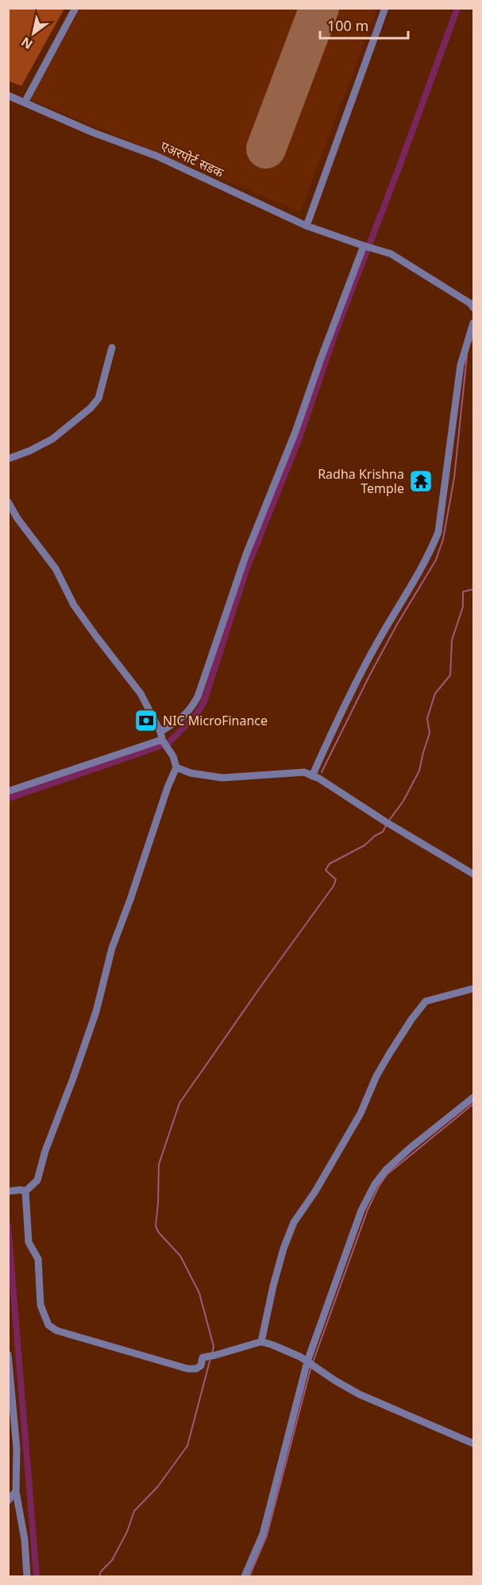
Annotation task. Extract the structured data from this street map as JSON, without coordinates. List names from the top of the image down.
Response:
{
  "streets": {
    "street": ["एअरपोर्ट सडक"]
  },
  "places": {
    "temple": ["Radha Krishna Temple"],
    "bank": ["NIC MicroFinance"]
  },
  "scale_bar": "100 m",
  "north": "bottom left"
}
